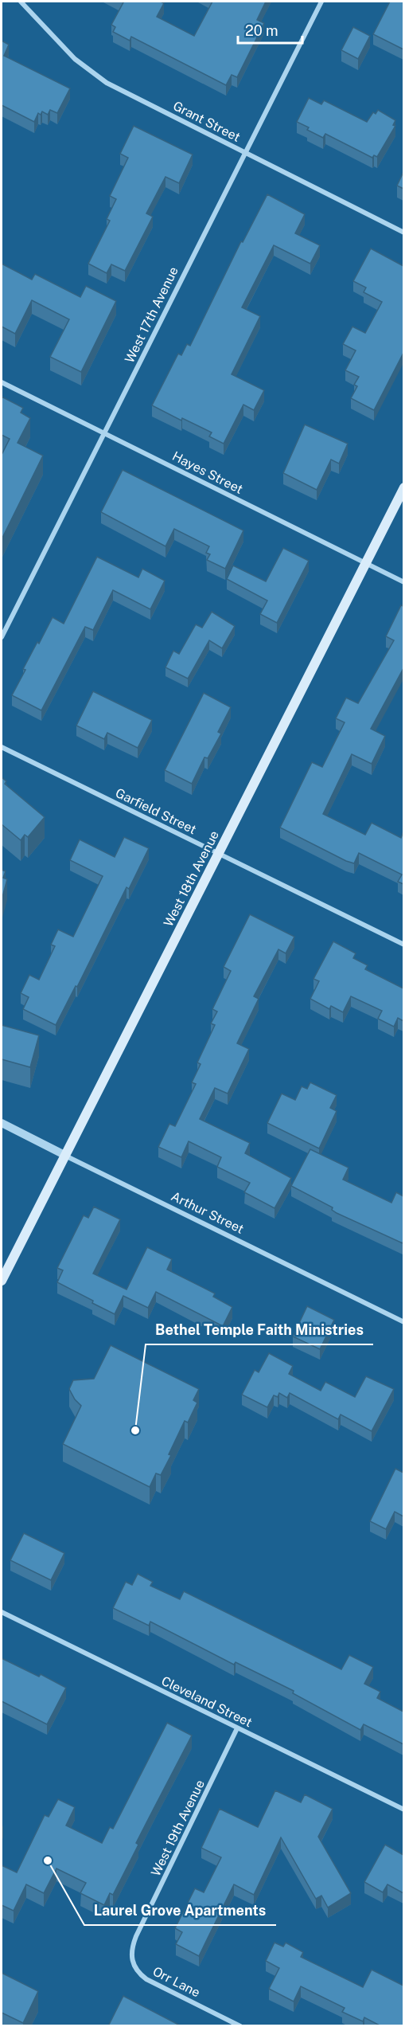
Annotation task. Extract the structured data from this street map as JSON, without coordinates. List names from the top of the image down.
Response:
{
  "streets": {
    "main road": ["West 18th Avenue"],
    "street": [
      "Grant Street",
      "West 17th Avenue",
      "Hayes Street",
      "Garfield Street",
      "Arthur Street",
      "Cleveland Street",
      "West 19th Avenue",
      "Orr Lane"
    ]
  },
  "crossings": [
    ["Grant Street", "West 17th Avenue"],
    ["West 17th Avenue", "Hayes Street"],
    ["Hayes Street", "West 18th Avenue"],
    ["Garfield Street", "West 18th Avenue"],
    ["West 18th Avenue", "Arthur Street"],
    ["Cleveland Street", "West 19th Avenue"],
    ["West 19th Avenue", "Orr Lane"]
  ],
  "places": ["Bethel Temple Faith Ministries", "Laurel Grove Apartments"],
  "scale_bar": "20 m"
}
